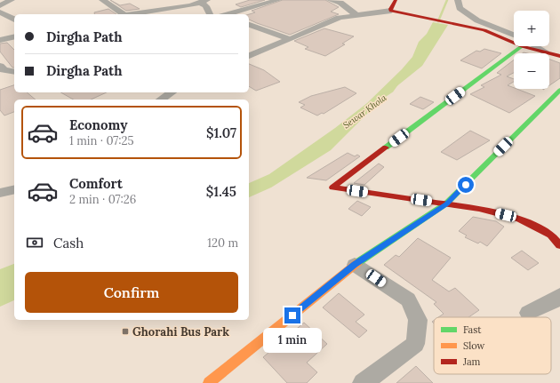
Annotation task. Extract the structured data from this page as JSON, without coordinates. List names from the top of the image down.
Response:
{
  "water": ["Sewar Khola"],
  "places": {
    "transit": ["Ghorahi Bus Park"]
  },
  "legend": ["Fast", "Slow", "Jam"],
  "page": {
    "map_buttons": ["+", "−"],
    "banner": ["Dirgha Path", "Dirgha Path"],
    "list": [
      {
        "name": "Economy",
        "note": "1 min · 07:25",
        "value": "$1.07"
      },
      {
        "name": "Comfort",
        "note": "2 min · 07:26",
        "value": "$1.45"
      }
    ],
    "pay": ["Cash", "120 m"],
    "buttons": "Confirm",
    "bubble": "1 min"
  }
}
